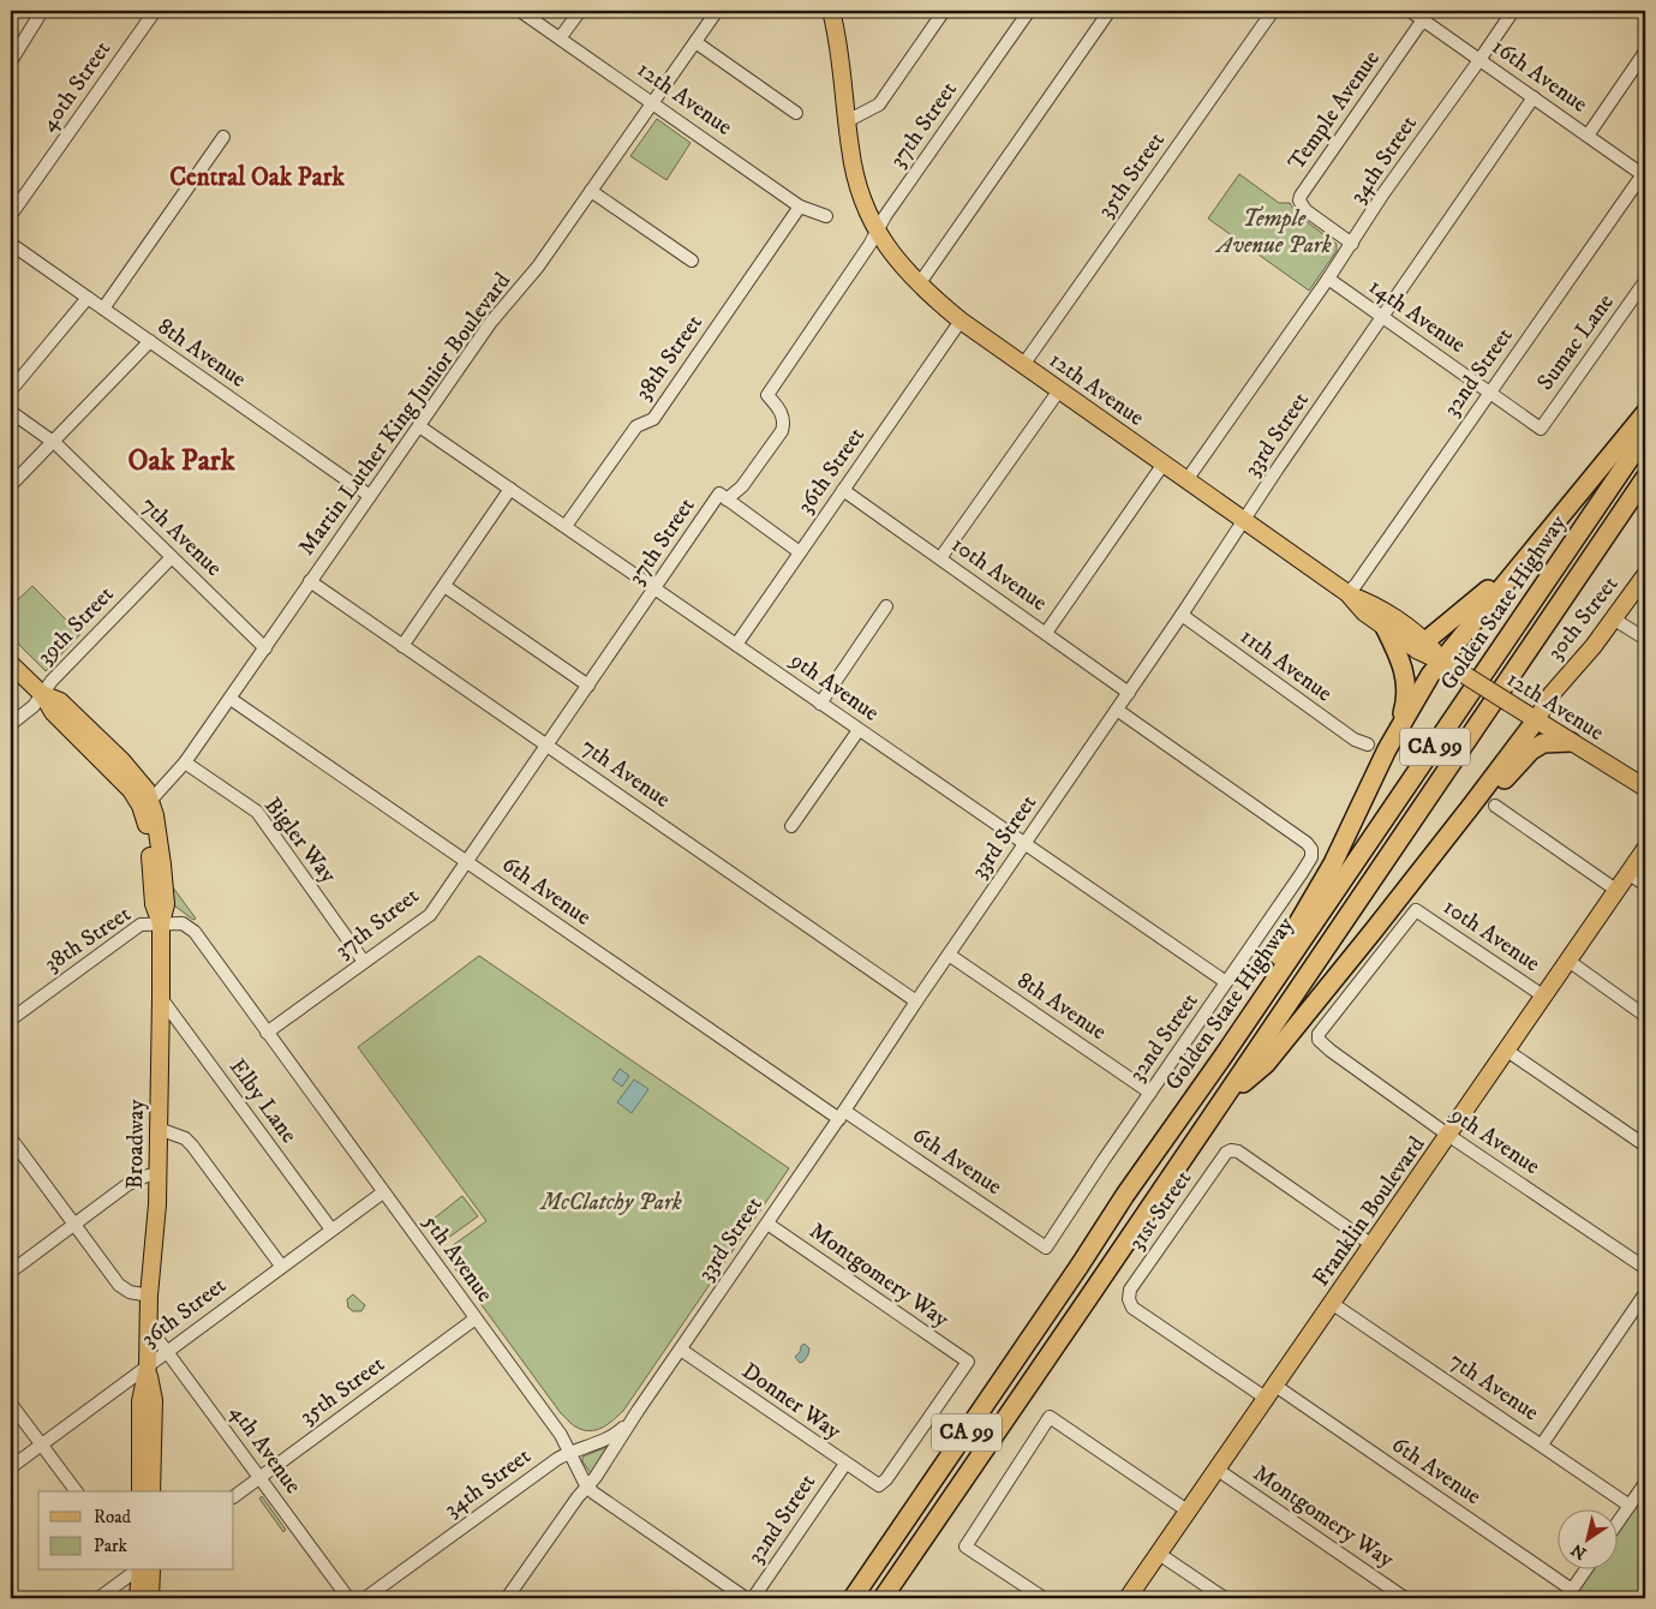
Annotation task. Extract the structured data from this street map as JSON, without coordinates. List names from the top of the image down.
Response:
{
  "streets": {
    "highway": ["Golden State Highway", "CA 99"],
    "main road": [
      "12th Avenue",
      "30th Street",
      "Broadway",
      "Franklin Boulevard"
    ],
    "street": [
      "16th Avenue",
      "40th Street",
      "Temple Avenue",
      "37th Street",
      "34th Street",
      "35th Street",
      "14th Avenue",
      "Sumac Lane",
      "8th Avenue",
      "38th Street",
      "32nd Street",
      "Martin Luther King Junior Boulevard",
      "33rd Street",
      "36th Street",
      "7th Avenue",
      "10th Avenue",
      "39th Street",
      "11th Avenue",
      "9th Avenue",
      "Bigler Way",
      "6th Avenue",
      "Elby Lane",
      "31st Street",
      "5th Avenue",
      "Montgomery Way",
      "Donner Way",
      "4th Avenue"
    ]
  },
  "crossings": [
    ["16th Avenue", "Temple Avenue"],
    ["16th Avenue", "34th Street"],
    ["16th Avenue", "32nd Street"],
    ["16th Avenue", "33rd Street"],
    ["12th Avenue", "37th Street"],
    ["12th Avenue", "34th Street"],
    ["12th Avenue", "35th Street"],
    ["12th Avenue", "38th Street"],
    ["12th Avenue", "32nd Street"],
    ["12th Avenue", "Martin Luther King Junior Boulevard"],
    ["12th Avenue", "33rd Street"],
    ["12th Avenue", "36th Street"],
    ["12th Avenue", "30th Street"],
    ["Temple Avenue", "34th Street"],
    ["37th Street", "7th Avenue"],
    ["37th Street", "9th Avenue"],
    ["37th Street", "Bigler Way"],
    ["37th Street", "6th Avenue"],
    ["37th Street", "5th Avenue"],
    ["34th Street", "14th Avenue"],
    ["34th Street", "33rd Street"],
    ["34th Street", "5th Avenue"],
    ["35th Street", "5th Avenue"],
    ["35th Street", "4th Avenue"],
    ["14th Avenue", "Sumac Lane"],
    ["14th Avenue", "32nd Street"],
    ["14th Avenue", "33rd Street"],
    ["8th Avenue", "32nd Street"],
    ["8th Avenue", "Martin Luther King Junior Boulevard"],
    ["8th Avenue", "33rd Street"],
    ["38th Street", "9th Avenue"],
    ["38th Street", "Broadway"],
    ["38th Street", "5th Avenue"],
    ["32nd Street", "33rd Street"],
    ["32nd Street", "9th Avenue"],
    ["32nd Street", "6th Avenue"],
    ["32nd Street", "Donner Way"],
    ["Martin Luther King Junior Boulevard", "7th Avenue"],
    ["Martin Luther King Junior Boulevard", "9th Avenue"],
    ["Martin Luther King Junior Boulevard", "Bigler Way"],
    ["Martin Luther King Junior Boulevard", "6th Avenue"],
    ["Martin Luther King Junior Boulevard", "Broadway"],
    ["33rd Street", "7th Avenue"],
    ["33rd Street", "10th Avenue"],
    ["33rd Street", "11th Avenue"],
    ["33rd Street", "9th Avenue"],
    ["33rd Street", "6th Avenue"],
    ["33rd Street", "5th Avenue"],
    ["33rd Street", "Montgomery Way"],
    ["33rd Street", "Donner Way"],
    ["36th Street", "10th Avenue"],
    ["36th Street", "9th Avenue"],
    ["36th Street", "Elby Lane"],
    ["36th Street", "Broadway"],
    ["36th Street", "5th Avenue"],
    ["36th Street", "4th Avenue"],
    ["7th Avenue", "39th Street"],
    ["7th Avenue", "Franklin Boulevard"],
    ["10th Avenue", "9th Avenue"],
    ["10th Avenue", "Franklin Boulevard"],
    ["39th Street", "Broadway"],
    ["9th Avenue", "Franklin Boulevard"],
    ["6th Avenue", "31st Street"],
    ["6th Avenue", "Franklin Boulevard"],
    ["Elby Lane", "Broadway"],
    ["Broadway", "5th Avenue"],
    ["Broadway", "4th Avenue"],
    ["31st Street", "Franklin Boulevard"],
    ["Franklin Boulevard", "Montgomery Way"],
    ["Montgomery Way", "Donner Way"]
  ],
  "districts": ["Central Oak Park", "Oak Park"],
  "parks": ["Temple Avenue Park", "McClatchy Park"],
  "legend": ["Road", "Park"],
  "north": "bottom left"
}
